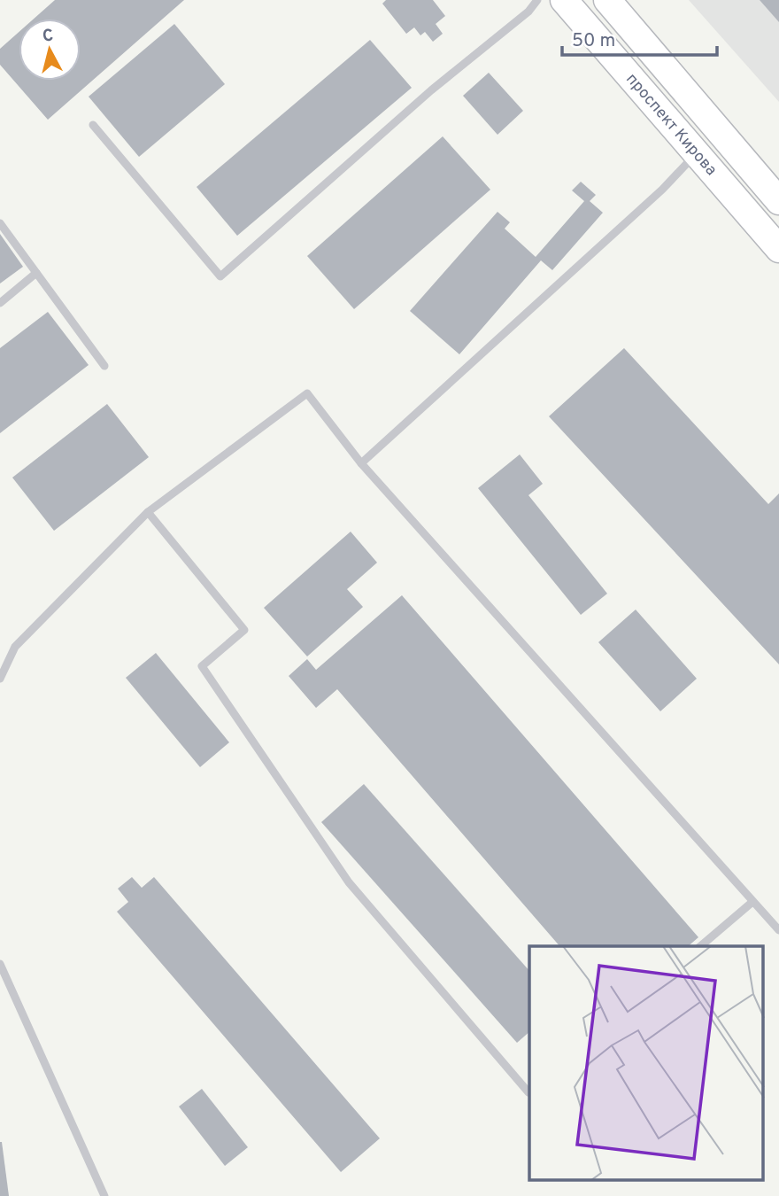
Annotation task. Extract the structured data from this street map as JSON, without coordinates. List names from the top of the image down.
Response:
{
  "streets": {
    "main road": ["проспект Кирова"]
  },
  "scale_bar": "50 m",
  "north": "top"
}
